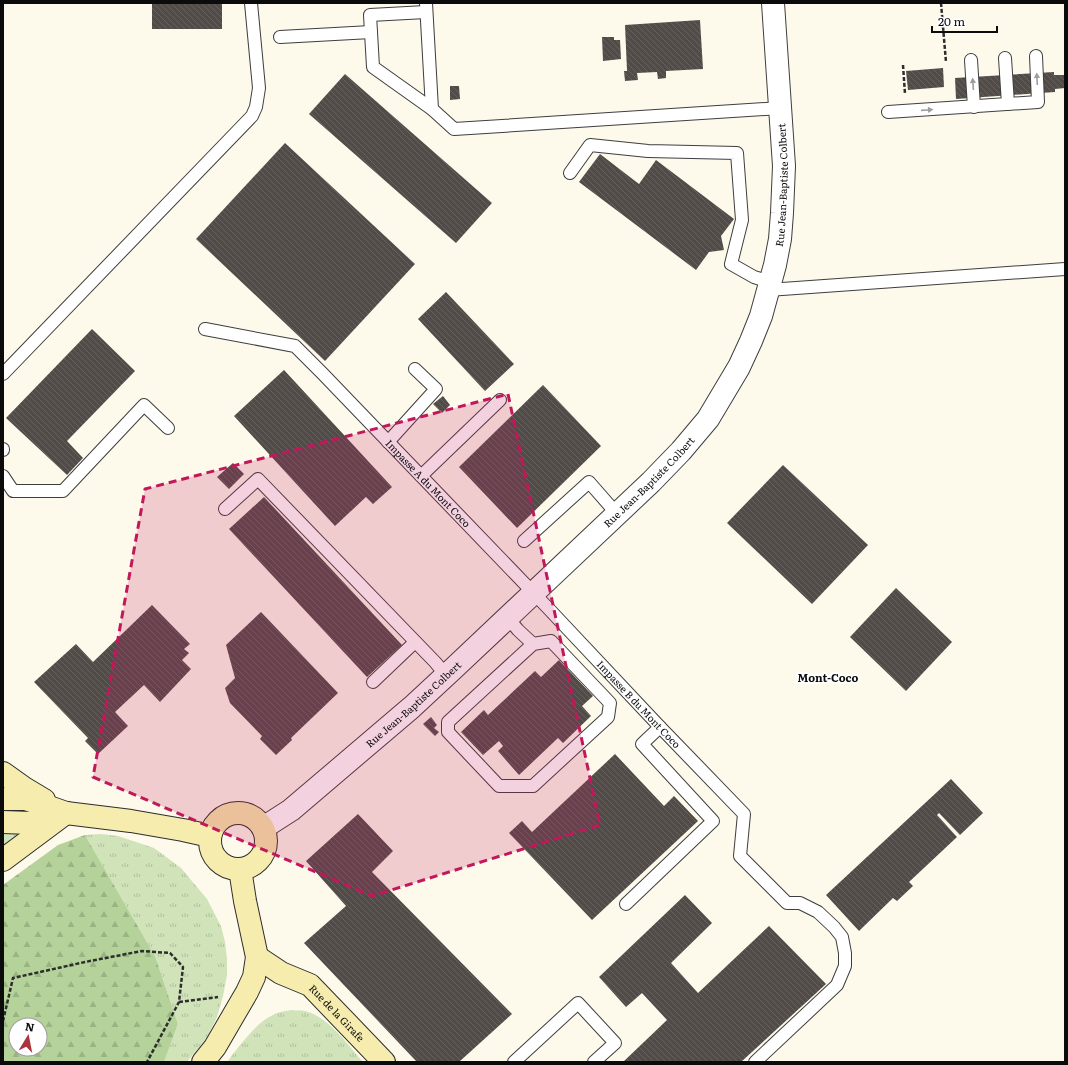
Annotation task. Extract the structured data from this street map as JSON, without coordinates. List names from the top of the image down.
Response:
{
  "streets": {
    "street": ["Rue Jean-Baptiste Colbert", "Rue de la Girafe"],
    "lane": ["Impasse A du Mont Coco", "Impasse B du Mont Coco"]
  },
  "crossings": [
    ["Rue Jean-Baptiste Colbert", "Impasse A du Mont Coco"],
    ["Rue Jean-Baptiste Colbert", "Impasse B du Mont Coco"],
    ["Impasse A du Mont Coco", "Impasse B du Mont Coco"]
  ],
  "districts": ["Mont-Coco"],
  "scale_bar": "20 m",
  "north": "top"
}
